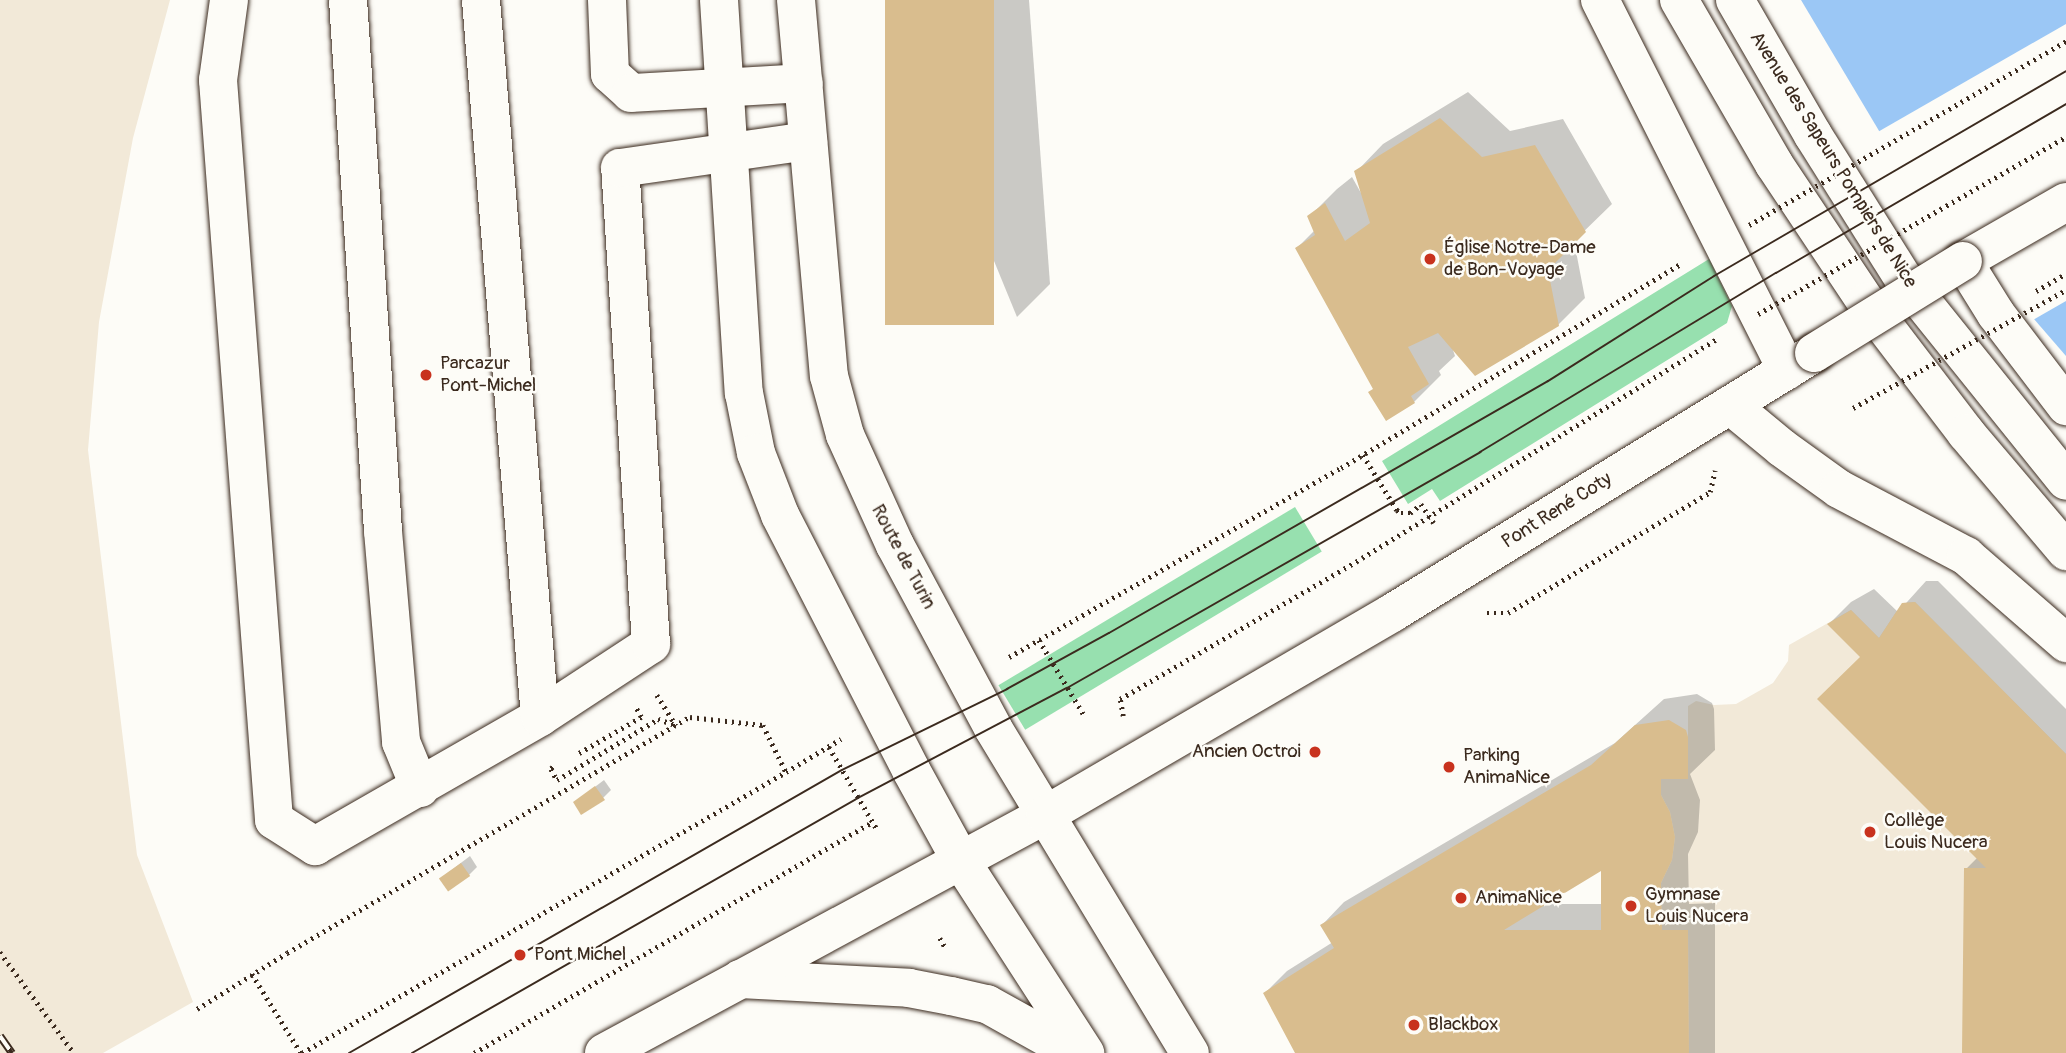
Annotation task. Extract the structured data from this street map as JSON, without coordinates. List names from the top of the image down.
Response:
{
  "streets": {
    "main road": ["Avenue des Sapeurs Pompiers de Nice", "Pont René Coty", "Route de Turin"]
  },
  "crossings": [
    ["Pont René Coty", "Route de Turin"]
  ],
  "places": [
    "Église Notre-Dame de Bon-Voyage",
    "Parcazur Pont-Michel",
    "Ancien Octroi",
    "Parking AnimaNice",
    "Collège Louis Nucera",
    "AnimaNice",
    "Gymnase Louis Nucera",
    "Pont Michel",
    "Blackbox"
  ]
}
